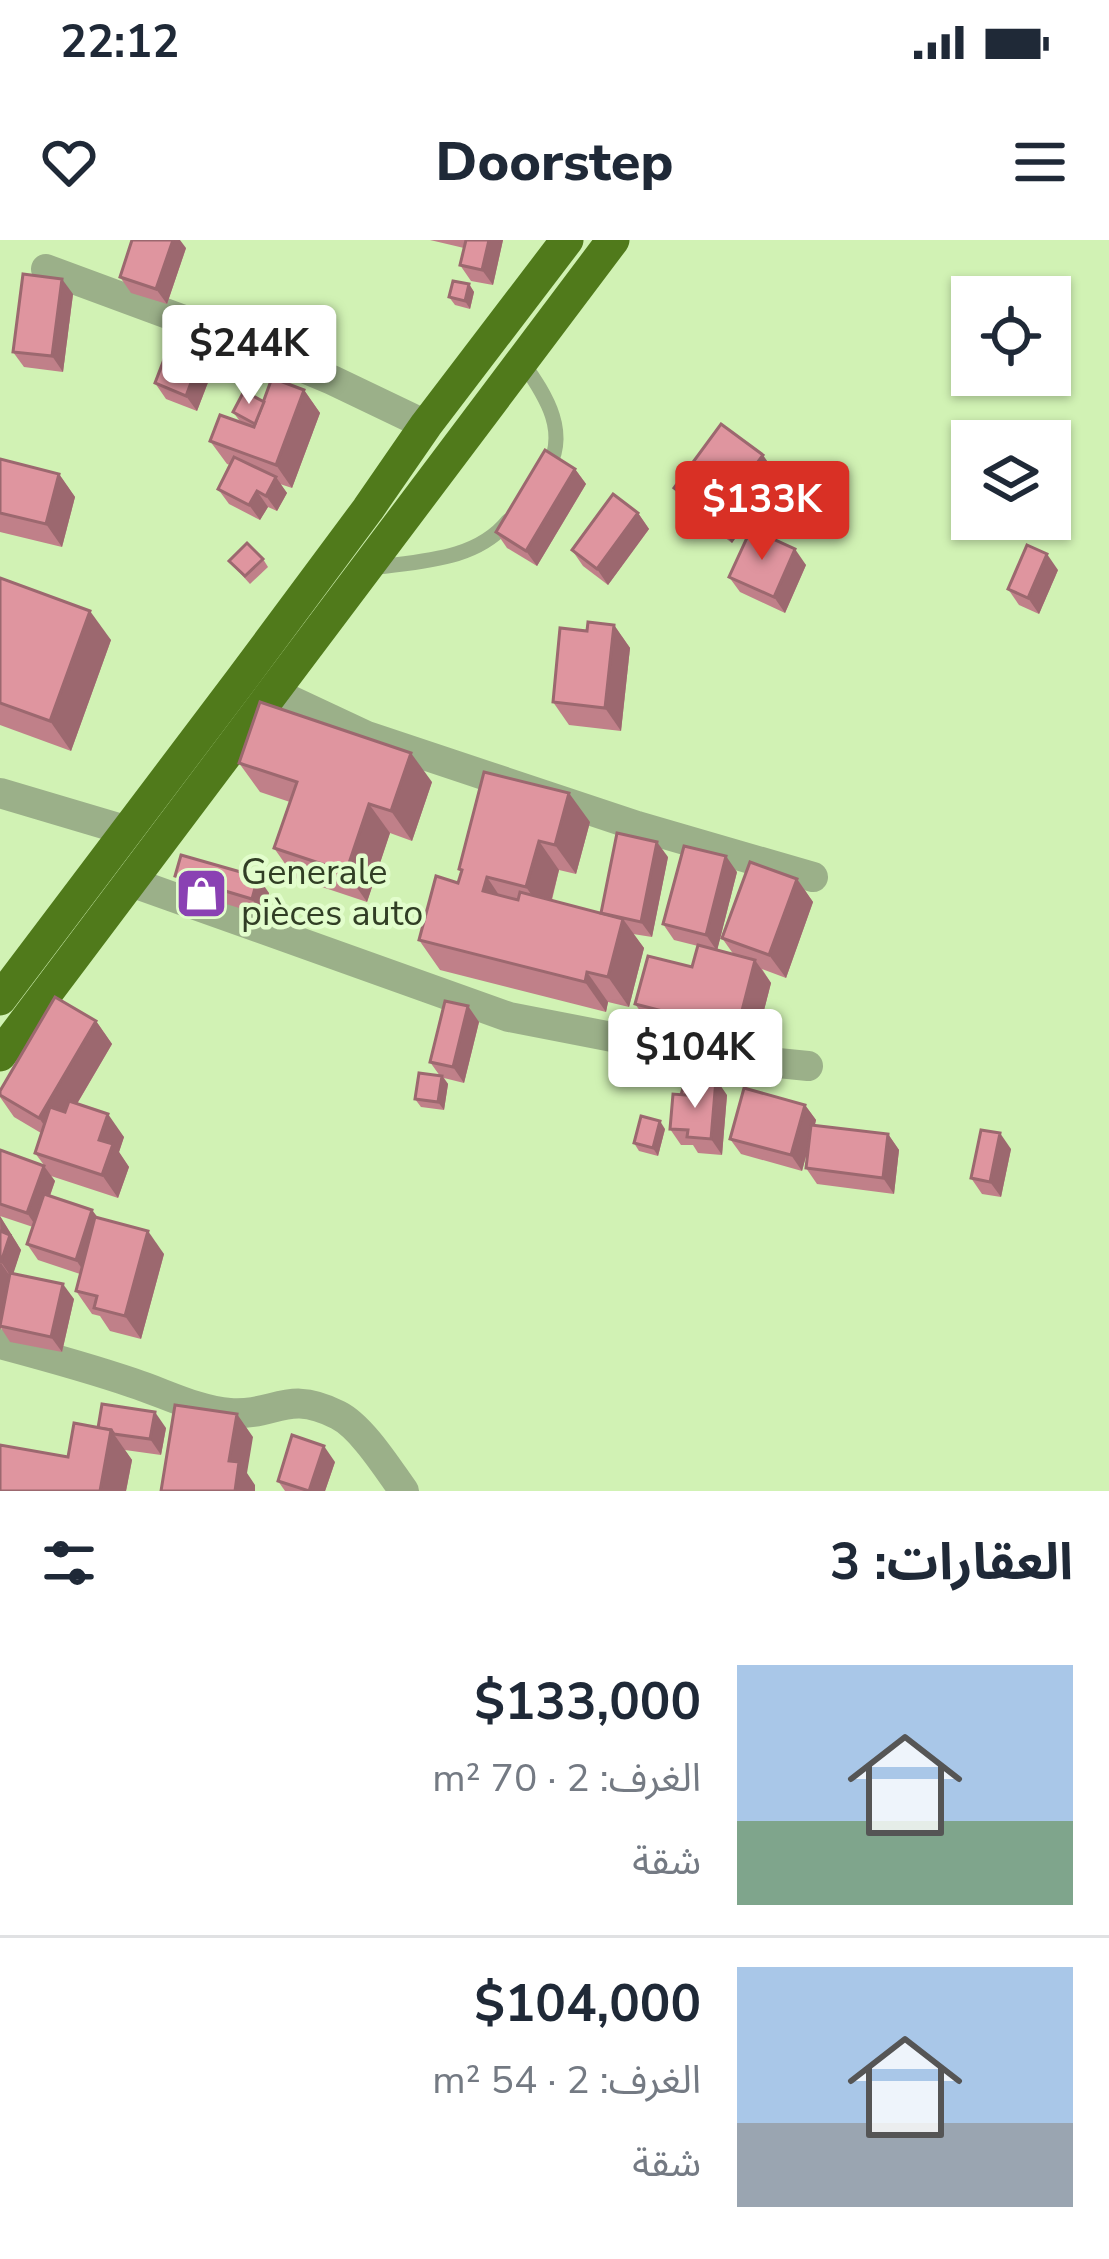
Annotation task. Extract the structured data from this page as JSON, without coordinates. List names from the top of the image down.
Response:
{
  "places": {
    "shop": ["Generale pièces auto"]
  },
  "page": {
    "status": "22:12",
    "header": "Doorstep",
    "price": ["$244K", "$133K", "$104K"],
    "heading": "العقارات: 3",
    "list": [
      {
        "name": "$133,000",
        "note": "الغرف: 2 · 70 m² · شقة"
      },
      {
        "name": "$104,000",
        "note": "الغرف: 2 · 54 m² · شقة"
      }
    ]
  }
}
